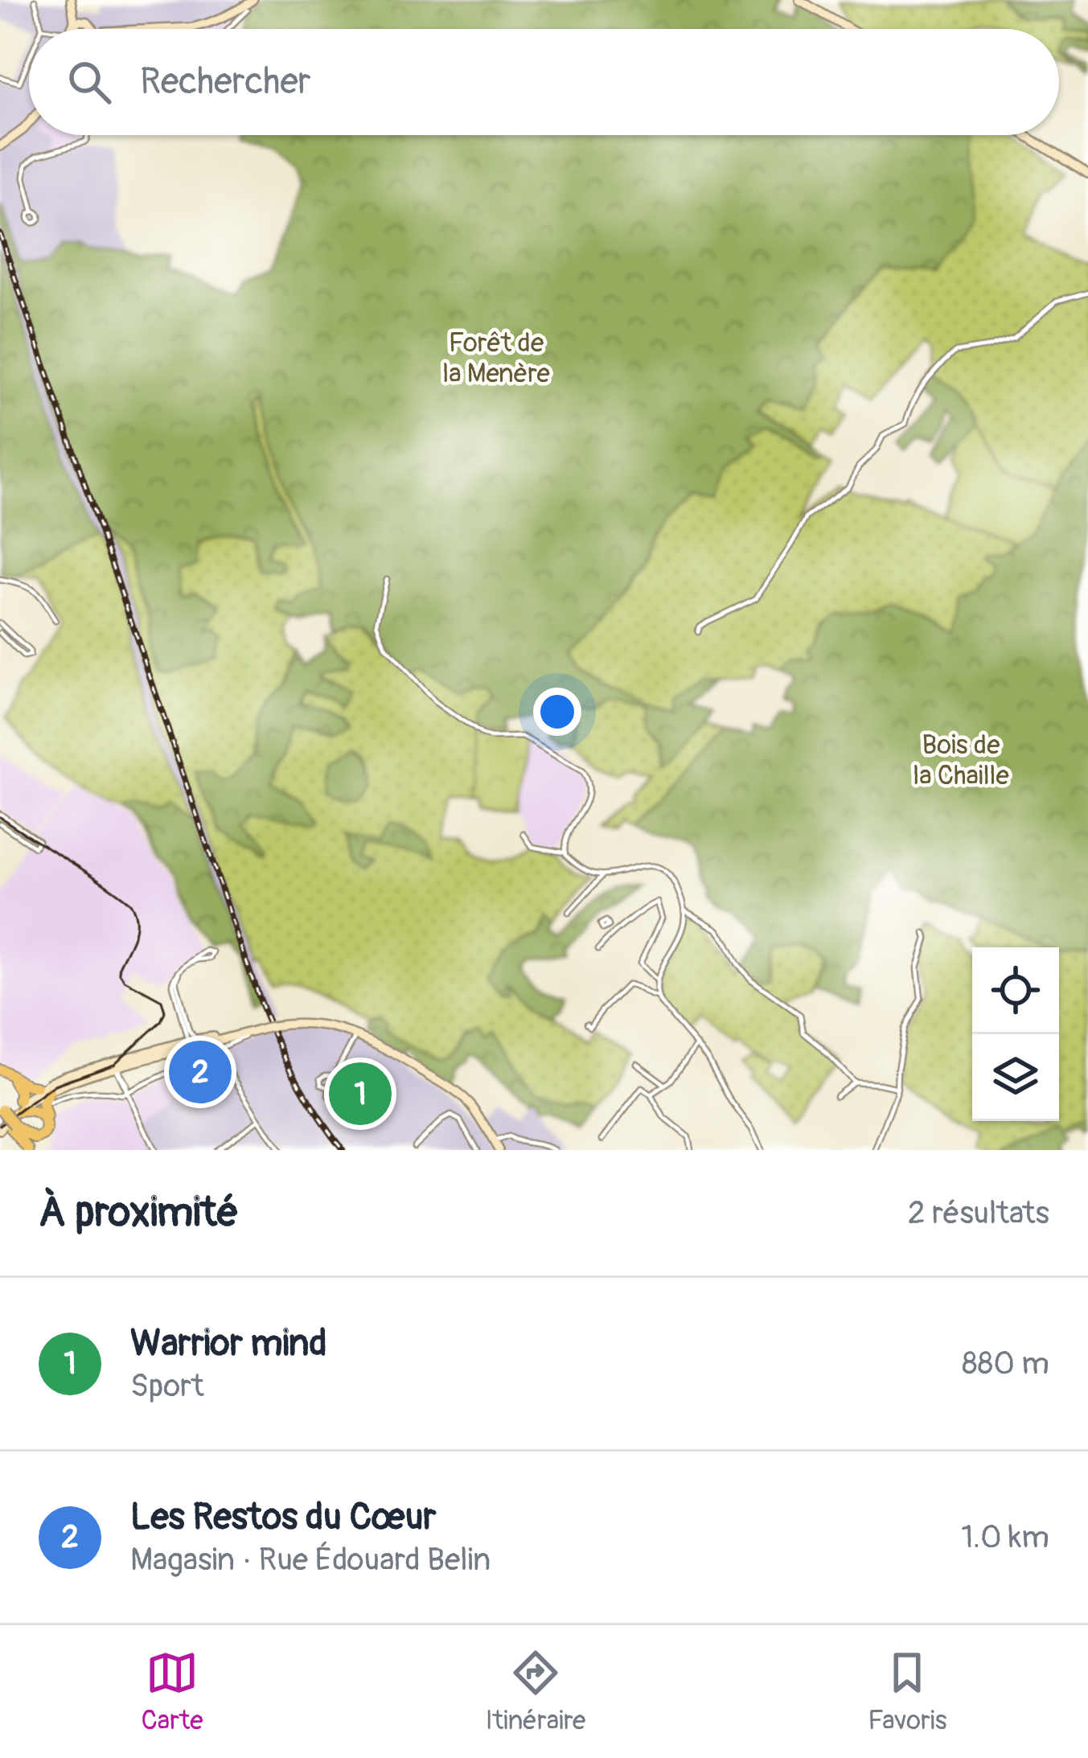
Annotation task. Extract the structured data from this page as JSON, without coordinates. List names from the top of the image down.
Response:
{
  "parks": ["Forêt de la Menère", "Bois de la Chaille"],
  "page": {
    "search": "Rechercher",
    "pins": ["2", "1"],
    "heading": ["À proximité", "2 résultats"],
    "list": [
      {
        "mark": "1",
        "name": "Warrior mind",
        "note": "Sport",
        "value": "880 m"
      },
      {
        "mark": "2",
        "name": "Les Restos du Cœur",
        "note": "Magasin · Rue Édouard Belin",
        "value": "1.0 km"
      }
    ],
    "nav": ["Carte", "Itinéraire", "Favoris"]
  }
}
